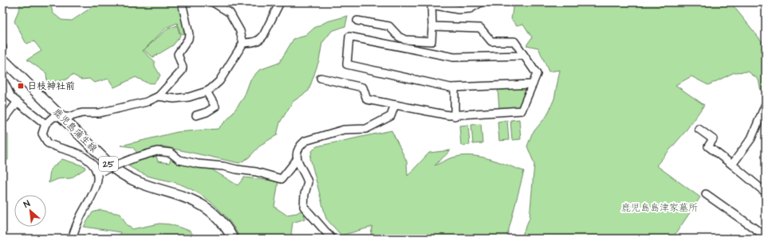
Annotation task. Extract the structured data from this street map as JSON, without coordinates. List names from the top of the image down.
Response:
{
  "streets": {
    "main road": ["鹿児島蒲生線", "25"]
  },
  "parks": ["鹿児島島津家墓所"],
  "places": {
    "transit": ["日枝神社前"]
  },
  "north": "top left"
}
